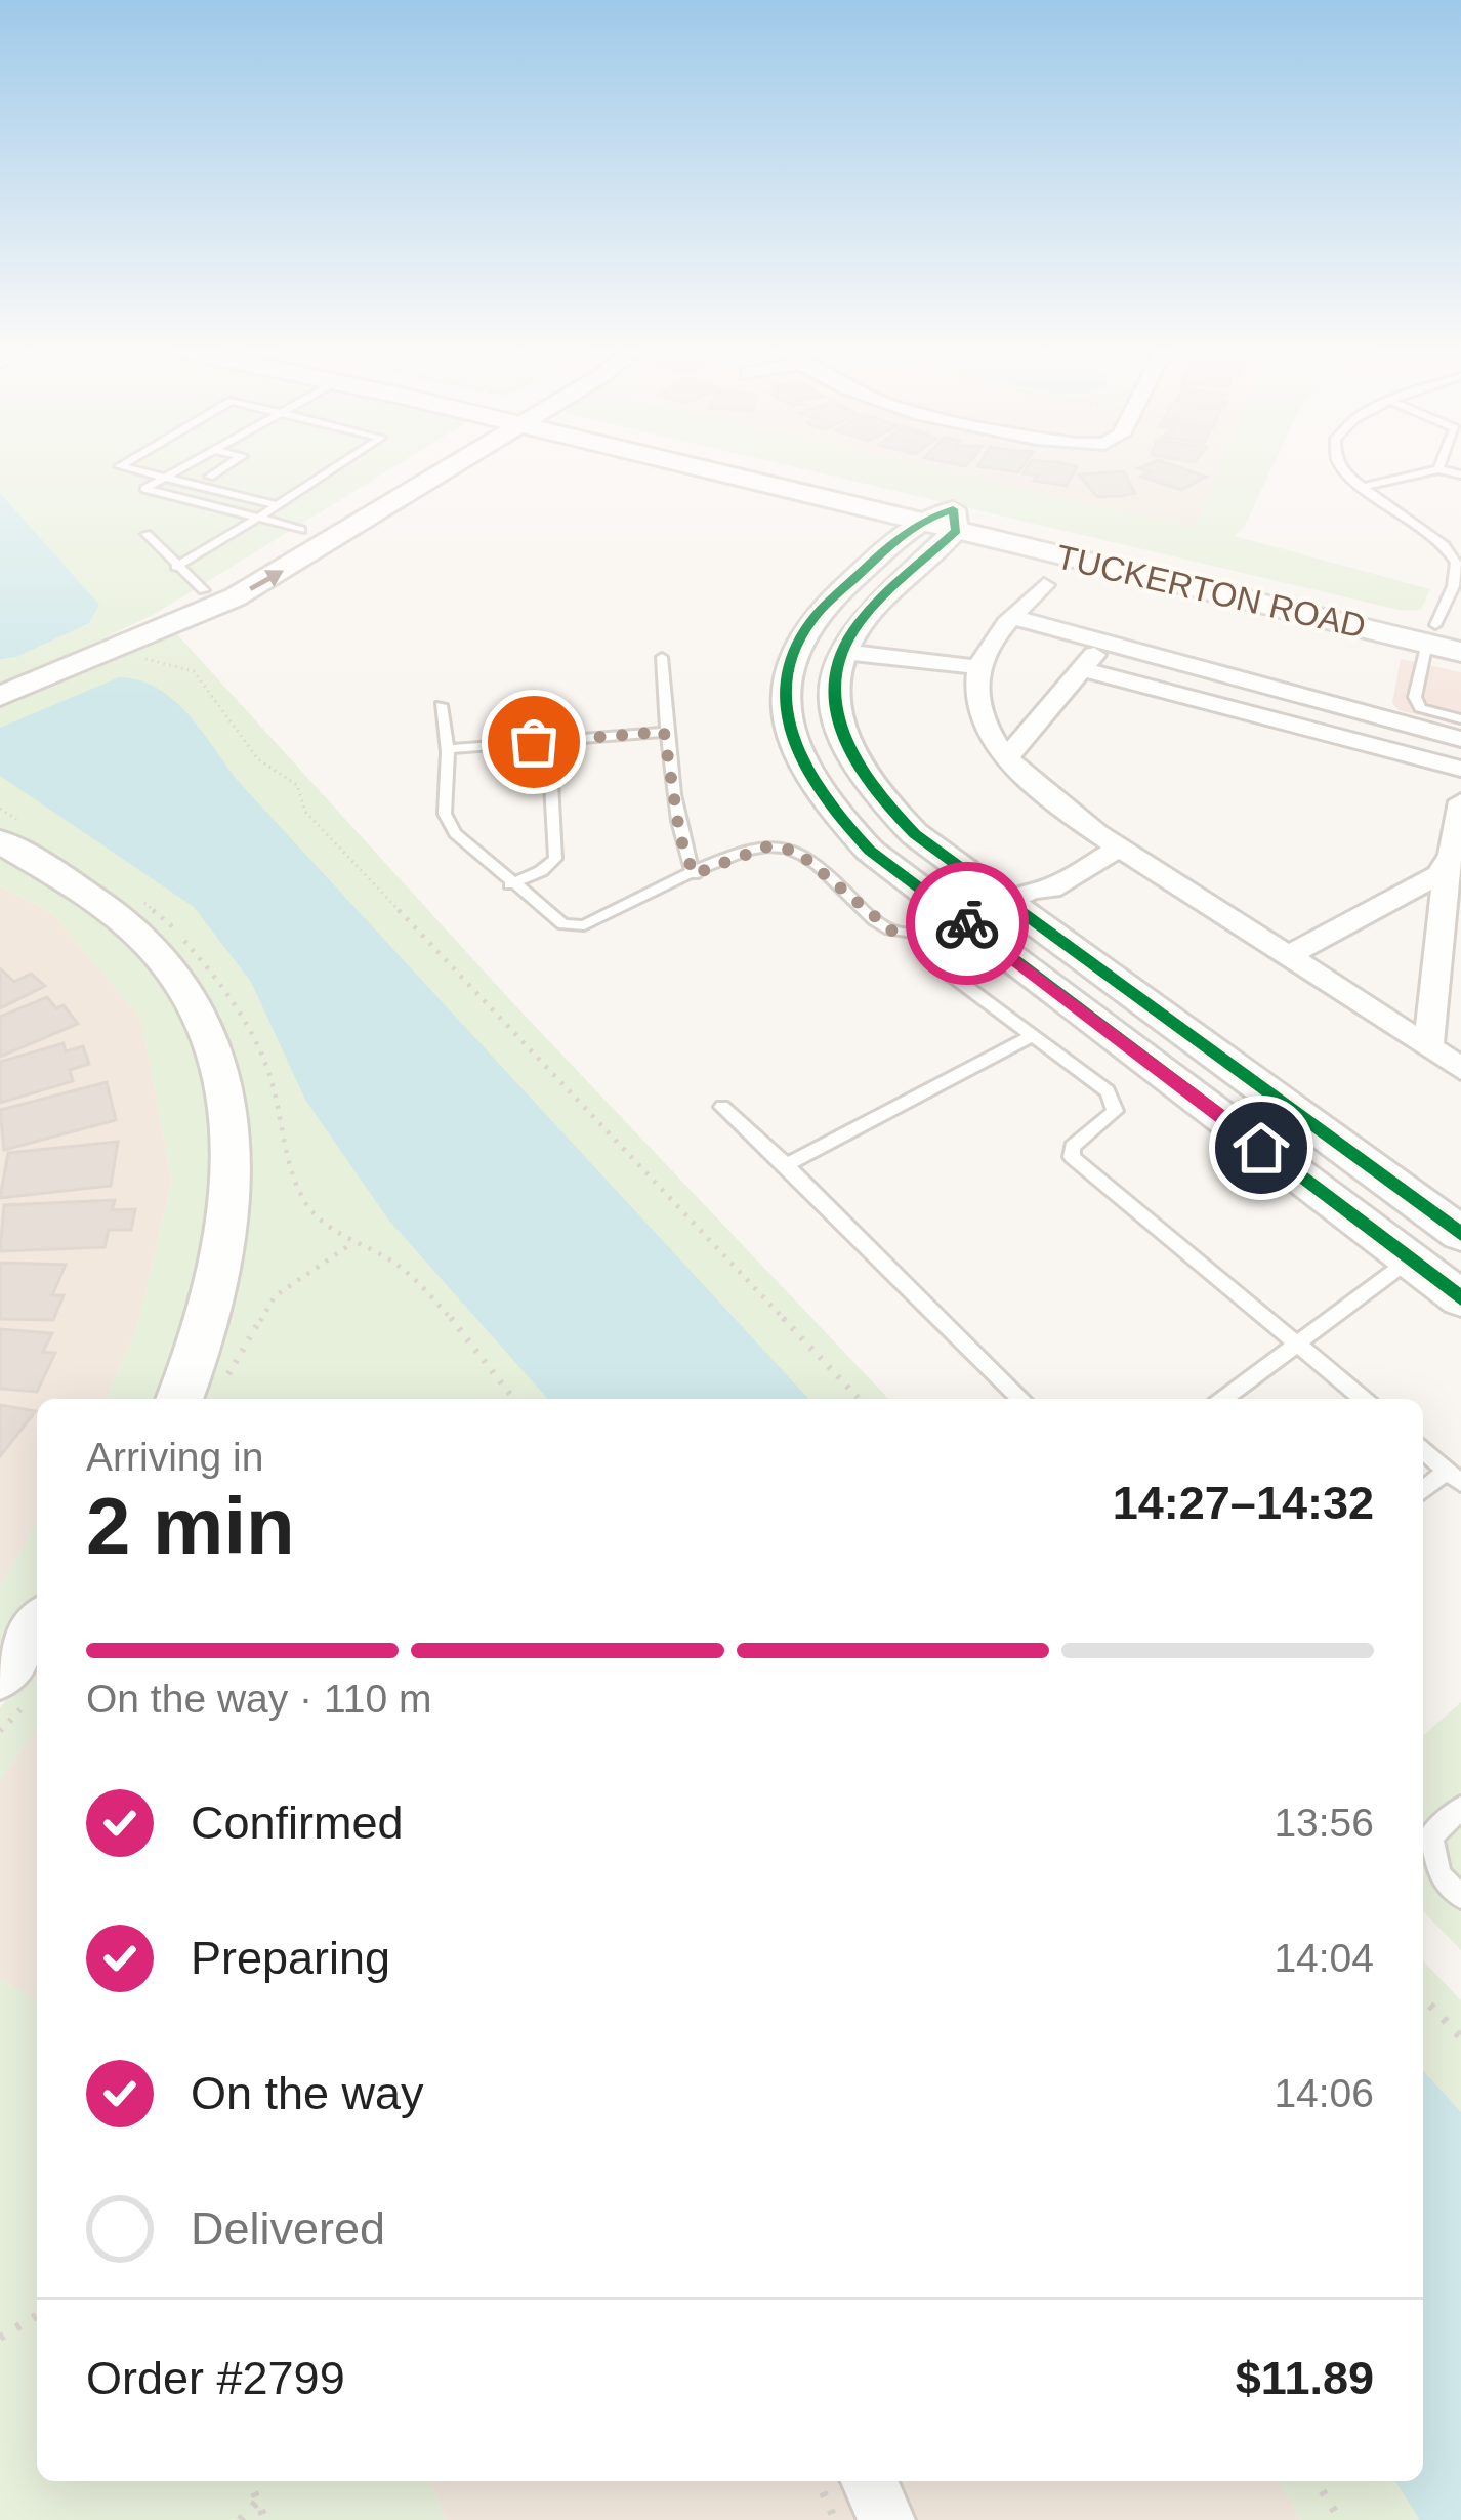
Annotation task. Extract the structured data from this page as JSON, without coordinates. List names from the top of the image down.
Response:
{
  "streets": {
    "main road": ["TUCKERTON ROAD"]
  },
  "page": {
    "heading": ["2 min", "Arriving in", "14:27–14:32"],
    "panel": ["Order #2799", "$11.89"],
    "bar": "On the way · 110 m",
    "list": [
      ["Confirmed", "13:56"],
      ["Preparing", "14:04"],
      ["On the way", "14:06"],
      "Delivered"
    ]
  }
}
